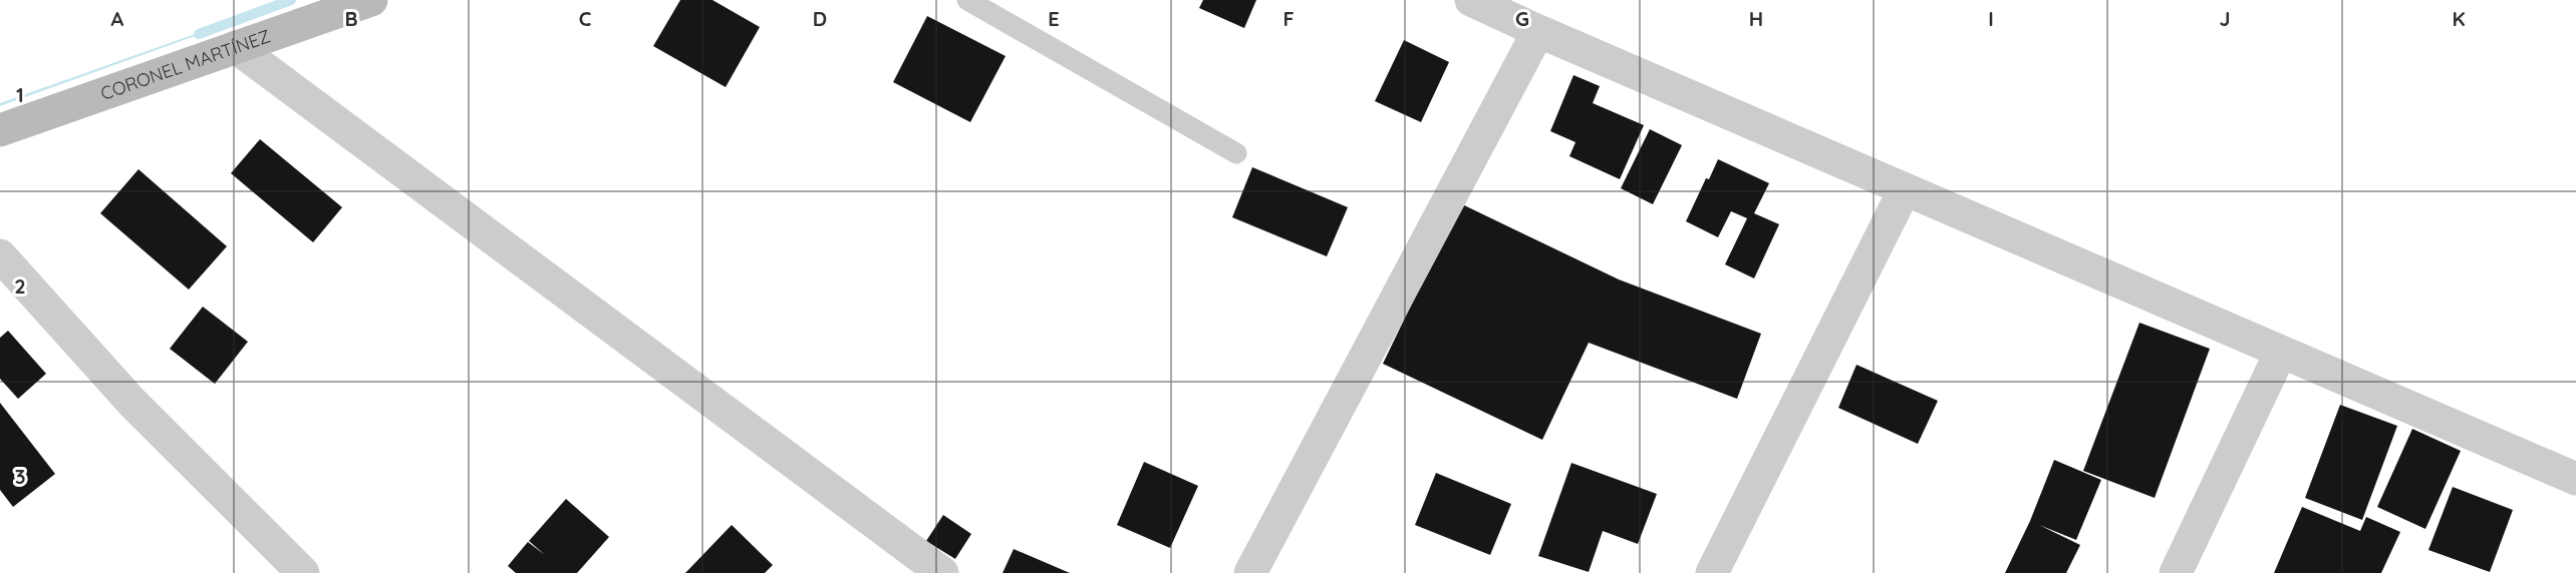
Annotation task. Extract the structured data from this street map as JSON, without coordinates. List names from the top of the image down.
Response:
{
  "streets": {
    "main road": ["CORONEL MARTÍNEZ"]
  },
  "grid": {
    "columns": [
      "A",
      "B",
      "C",
      "D",
      "E",
      "F",
      "G",
      "H",
      "I",
      "J",
      "K"
    ],
    "rows": ["1", "2", "3"]
  }
}
